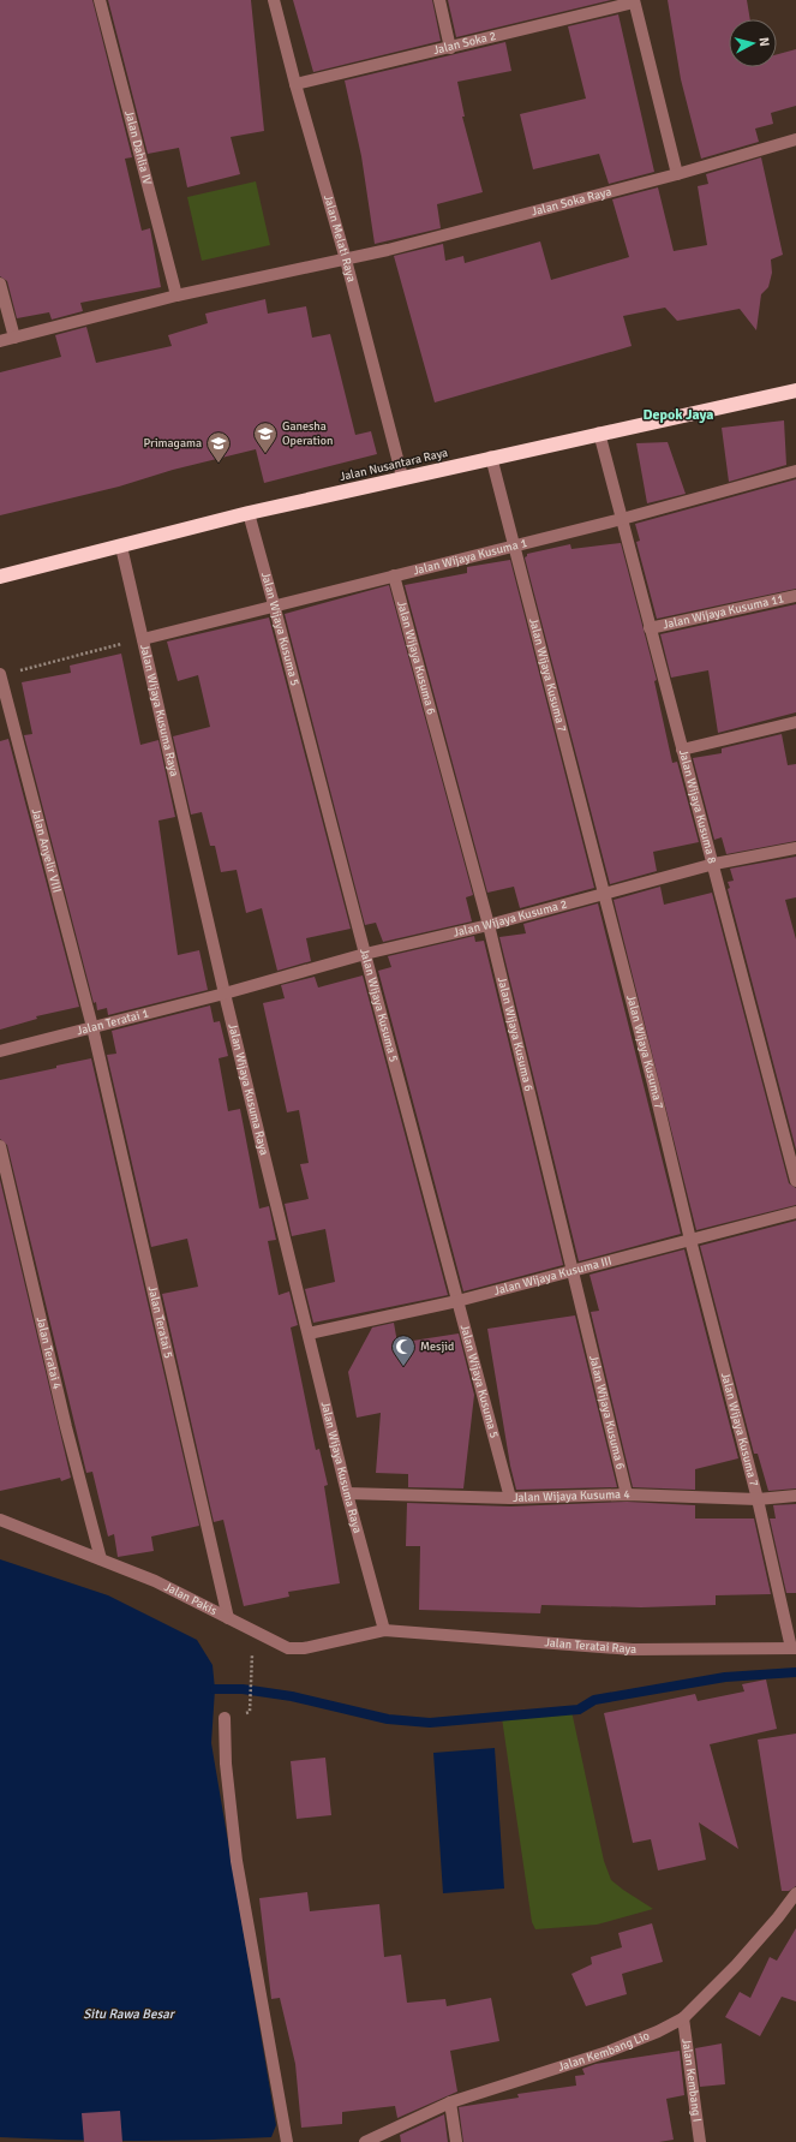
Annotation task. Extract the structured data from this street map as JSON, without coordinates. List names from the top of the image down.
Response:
{
  "streets": {
    "highway": ["Jalan Nusantara Raya"],
    "street": [
      "Jalan Soka 2",
      "Jalan Dahlia IV",
      "Jalan Soka Raya",
      "Jalan Melati Raya",
      "Jalan Wijaya Kusuma 1",
      "Jalan Wijaya Kusuma 11",
      "Jalan Wijaya Kusuma 5",
      "Jalan Wijaya Kusuma 6",
      "Jalan Wijaya Kusuma 7",
      "Jalan Wijaya Kusuma Raya",
      "Jalan Wijaya Kusuma 8",
      "Jalan Anyelir VIII",
      "Jalan Wijaya Kusuma 2",
      "Jalan Teratai 1",
      "Jalan Wijaya Kusuma III",
      "Jalan Teratai 5",
      "Jalan Teratai 4",
      "Jalan Wijaya Kusuma 4",
      "Jalan Pakis",
      "Jalan Teratai Raya",
      "Jalan Kembang Lio",
      "Jalan Kembang I"
    ]
  },
  "crossings": [
    ["Jalan Soka 2", "Jalan Melati Raya"],
    ["Jalan Dahlia IV", "Jalan Soka Raya"],
    ["Jalan Soka Raya", "Jalan Melati Raya"],
    ["Jalan Melati Raya", "Jalan Nusantara Raya"],
    ["Jalan Nusantara Raya", "Jalan Wijaya Kusuma 5"],
    ["Jalan Nusantara Raya", "Jalan Wijaya Kusuma 7"],
    ["Jalan Nusantara Raya", "Jalan Wijaya Kusuma Raya"],
    ["Jalan Nusantara Raya", "Jalan Wijaya Kusuma 8"],
    ["Jalan Wijaya Kusuma 1", "Jalan Wijaya Kusuma 5"],
    ["Jalan Wijaya Kusuma 1", "Jalan Wijaya Kusuma 6"],
    ["Jalan Wijaya Kusuma 1", "Jalan Wijaya Kusuma 7"],
    ["Jalan Wijaya Kusuma 1", "Jalan Wijaya Kusuma Raya"],
    ["Jalan Wijaya Kusuma 1", "Jalan Wijaya Kusuma 8"],
    ["Jalan Wijaya Kusuma 11", "Jalan Wijaya Kusuma 8"],
    ["Jalan Wijaya Kusuma 5", "Jalan Wijaya Kusuma 2"],
    ["Jalan Wijaya Kusuma 5", "Jalan Wijaya Kusuma III"],
    ["Jalan Wijaya Kusuma 5", "Jalan Wijaya Kusuma 4"],
    ["Jalan Wijaya Kusuma 6", "Jalan Wijaya Kusuma 2"],
    ["Jalan Wijaya Kusuma 6", "Jalan Wijaya Kusuma III"],
    ["Jalan Wijaya Kusuma 6", "Jalan Wijaya Kusuma 4"],
    ["Jalan Wijaya Kusuma 7", "Jalan Wijaya Kusuma 2"],
    ["Jalan Wijaya Kusuma 7", "Jalan Wijaya Kusuma III"],
    ["Jalan Wijaya Kusuma 7", "Jalan Wijaya Kusuma 4"],
    ["Jalan Wijaya Kusuma 7", "Jalan Teratai Raya"],
    ["Jalan Wijaya Kusuma Raya", "Jalan Wijaya Kusuma 2"],
    ["Jalan Wijaya Kusuma Raya", "Jalan Teratai 1"],
    ["Jalan Wijaya Kusuma Raya", "Jalan Wijaya Kusuma III"],
    ["Jalan Wijaya Kusuma Raya", "Jalan Wijaya Kusuma 4"],
    ["Jalan Wijaya Kusuma Raya", "Jalan Pakis"],
    ["Jalan Wijaya Kusuma Raya", "Jalan Teratai Raya"],
    ["Jalan Wijaya Kusuma 8", "Jalan Wijaya Kusuma 2"],
    ["Jalan Anyelir VIII", "Jalan Teratai 1"],
    ["Jalan Anyelir VIII", "Jalan Teratai 5"],
    ["Jalan Wijaya Kusuma 2", "Jalan Teratai 1"],
    ["Jalan Teratai 1", "Jalan Teratai 5"],
    ["Jalan Teratai 5", "Jalan Pakis"],
    ["Jalan Teratai 4", "Jalan Pakis"],
    ["Jalan Pakis", "Jalan Teratai Raya"],
    ["Jalan Kembang Lio", "Jalan Kembang I"]
  ],
  "districts": ["Depok Jaya"],
  "water": ["Situ Rawa Besar"],
  "places": {
    "school or university": ["Ganesha Operation", "Primagama"],
    "mosque": ["Mesjid"]
  },
  "north": "right"
}
